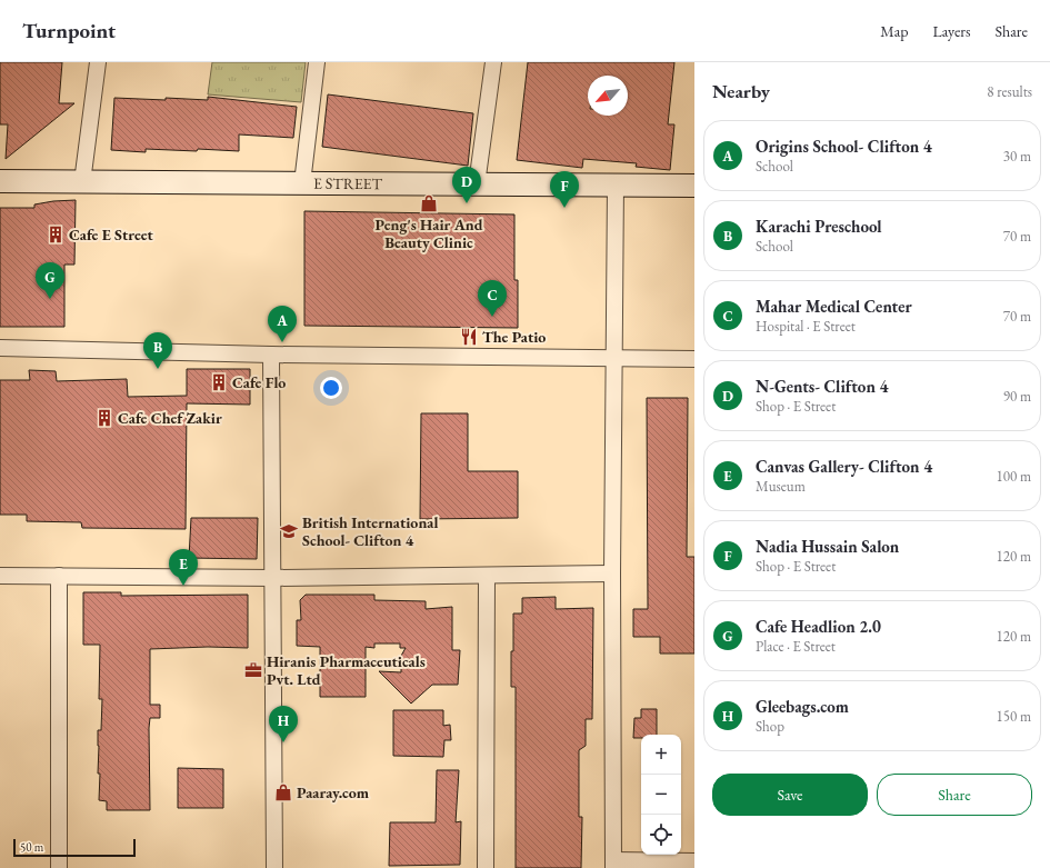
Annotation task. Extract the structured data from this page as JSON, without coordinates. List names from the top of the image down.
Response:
{
  "streets": {
    "main road": ["E STREET"]
  },
  "places": {
    "shop": ["Peng's Hair And Beauty Clinic", "Paaray.com"],
    "building": ["Cafe E Street", "Cafe Flo", "Cafe Chef Zakir"],
    "restaurant": ["The Patio"],
    "school or university": ["British International School- Clifton 4"],
    "office": ["Hiranis Pharmaceuticals Pvt. Ltd"]
  },
  "scale_bar": "50 m",
  "north": "bottom left",
  "page": {
    "header": "Turnpoint",
    "nav": ["Map", "Layers", "Share"],
    "heading": ["Nearby", "8 results"],
    "list": [
      {
        "mark": "A",
        "name": "Origins School- Clifton 4",
        "note": "School",
        "value": "30 m"
      },
      {
        "mark": "B",
        "name": "Karachi Preschool",
        "note": "School",
        "value": "70 m"
      },
      {
        "mark": "C",
        "name": "Mahar Medical Center",
        "note": "Hospital · E Street",
        "value": "70 m"
      },
      {
        "mark": "D",
        "name": "N-Gents- Clifton 4",
        "note": "Shop · E Street",
        "value": "90 m"
      },
      {
        "mark": "E",
        "name": "Canvas Gallery- Clifton 4",
        "note": "Museum",
        "value": "100 m"
      },
      {
        "mark": "F",
        "name": "Nadia Hussain Salon",
        "note": "Shop · E Street",
        "value": "120 m"
      },
      {
        "mark": "G",
        "name": "Cafe Headlion 2.0",
        "note": "Place · E Street",
        "value": "120 m"
      },
      {
        "mark": "H",
        "name": "Gleebags.com",
        "note": "Shop",
        "value": "150 m"
      }
    ],
    "pins": [
      "D",
      "F",
      "G",
      "C",
      "A",
      "B",
      "E",
      "H"
    ],
    "map_buttons": ["+", "−"],
    "buttons": ["Save", "Share"],
    "scale": "50 m"
  }
}
